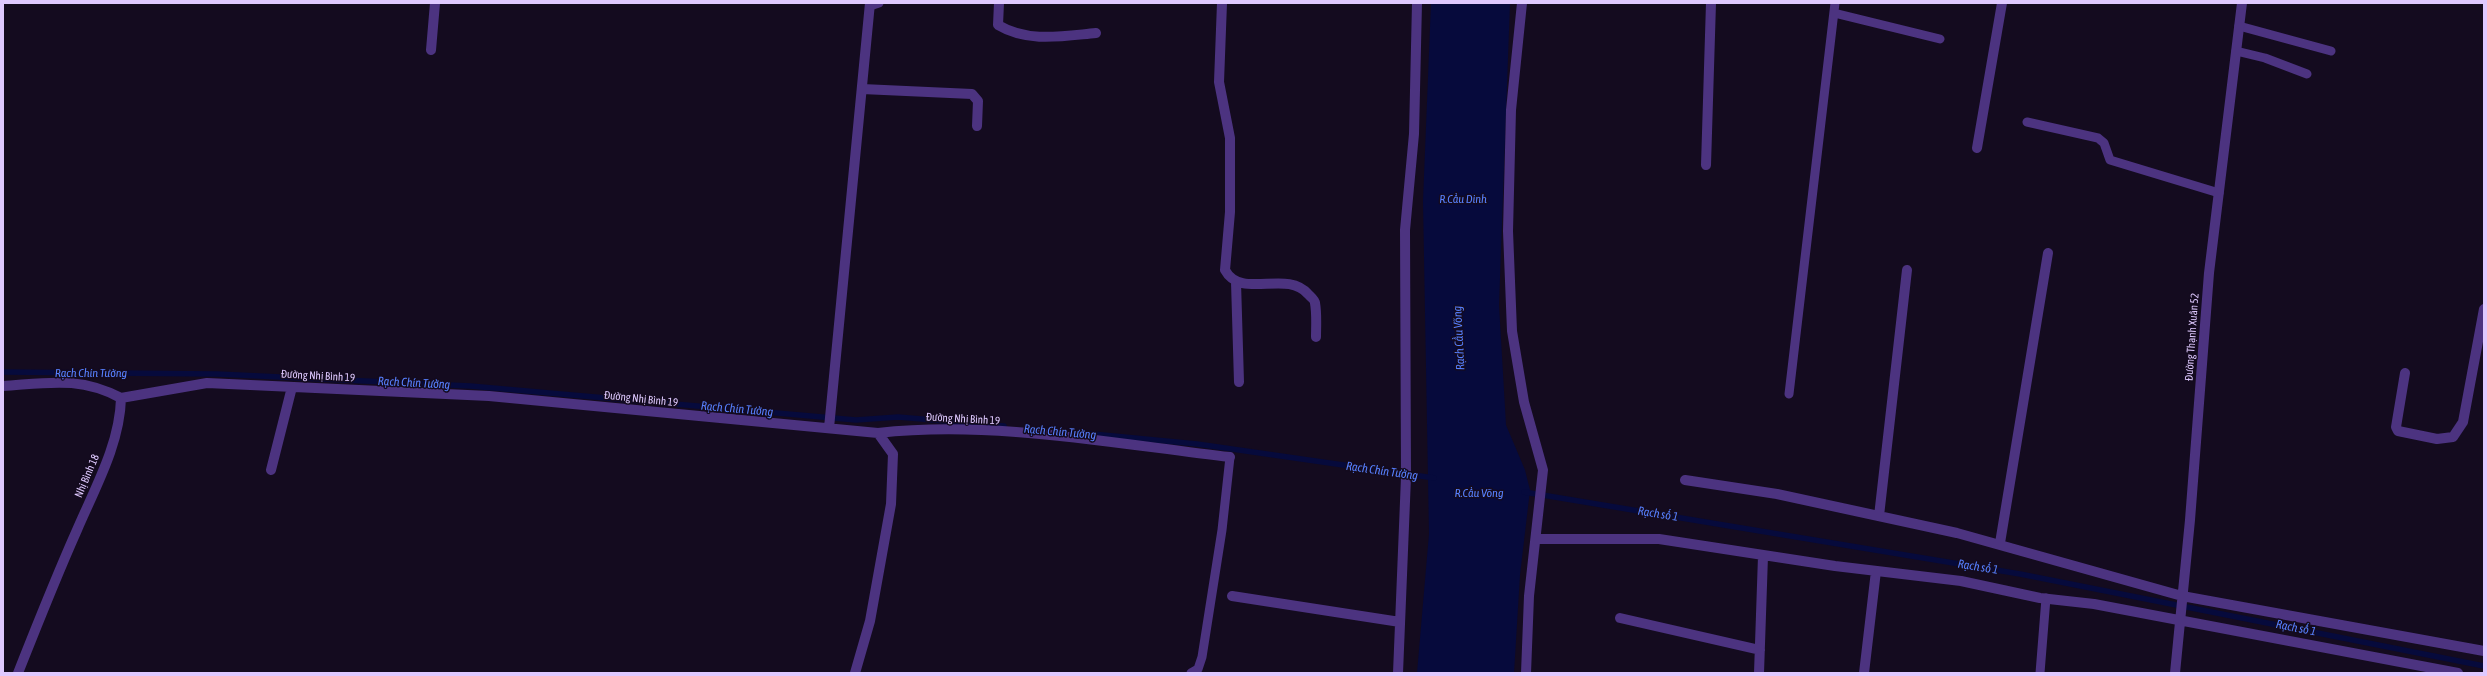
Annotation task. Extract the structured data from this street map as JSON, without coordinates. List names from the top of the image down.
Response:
{
  "streets": {
    "street": ["Đường Thạnh Xuân 52", "Đường Nhị Bình 19", "Nhị Bình 18"]
  },
  "crossings": [
    ["Đường Nhị Bình 19", "Nhị Bình 18"]
  ],
  "water": [
    "R.Cầu Dinh",
    "Rạch Cầu Võng",
    "Rạch Chín Tường",
    "R.Cầu Võng",
    "Rạch số 1"
  ]
}
